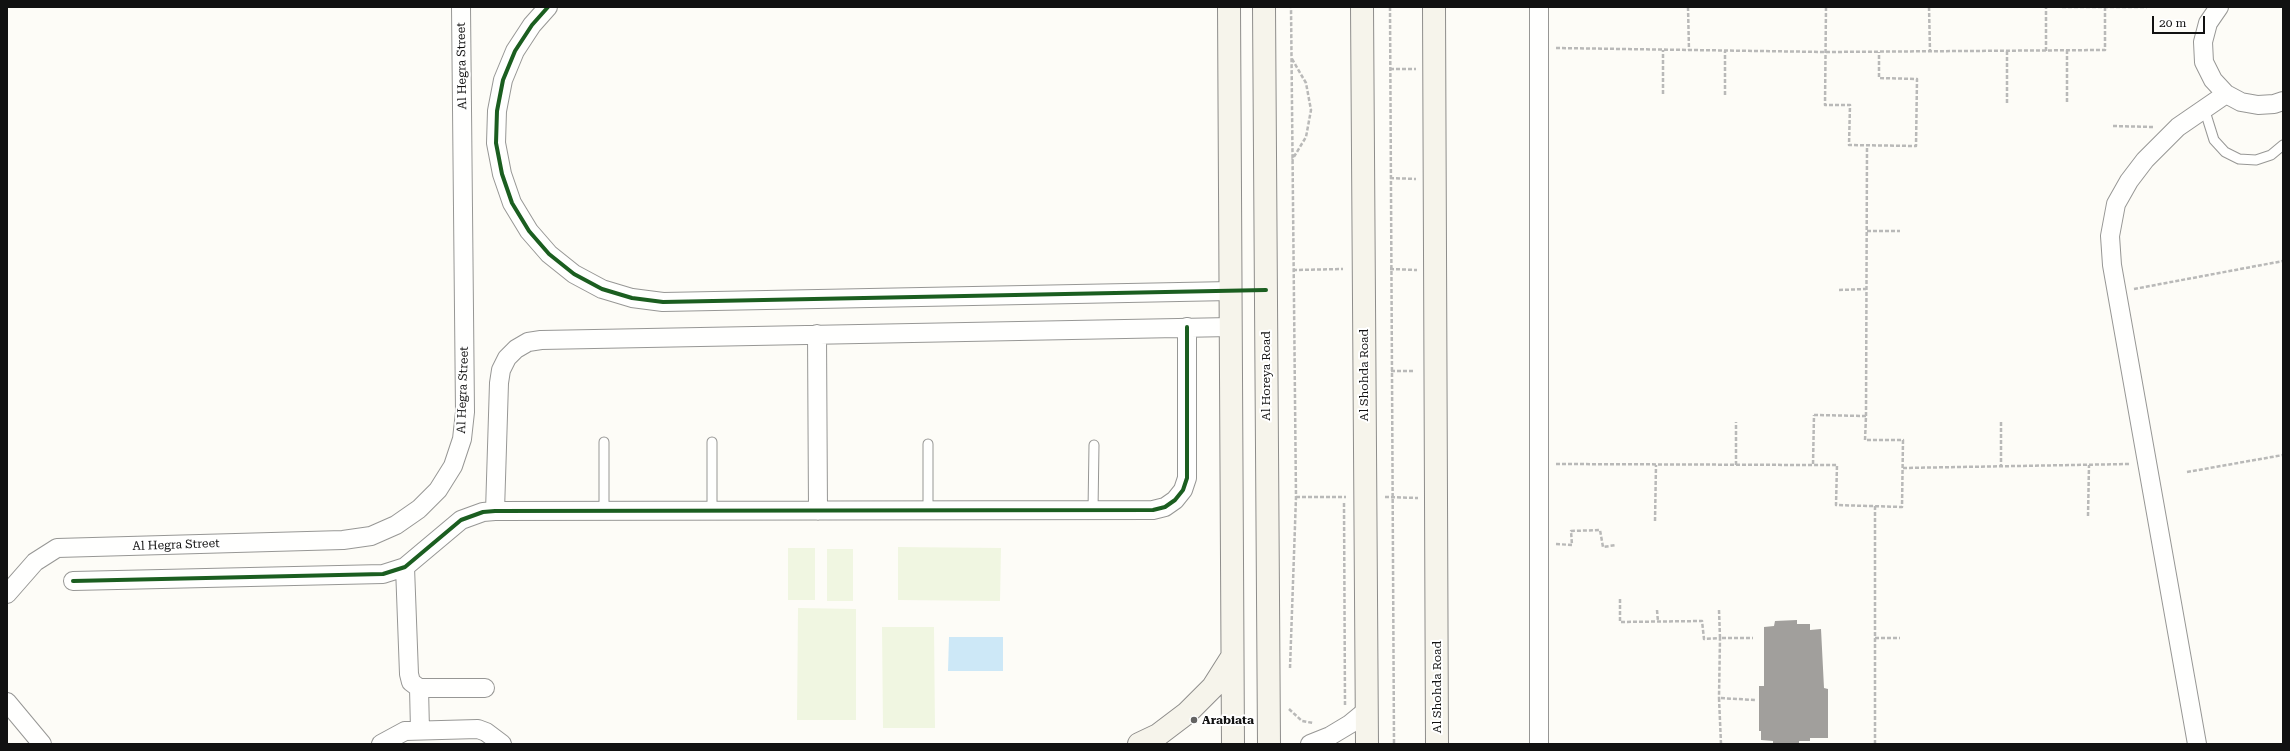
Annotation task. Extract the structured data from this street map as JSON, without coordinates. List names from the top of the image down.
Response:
{
  "streets": {
    "street": ["Al Hegra Street", "Al Shohda Road", "Al Horeya Road"]
  },
  "places": ["Arabiata"],
  "scale_bar": "20 m"
}
